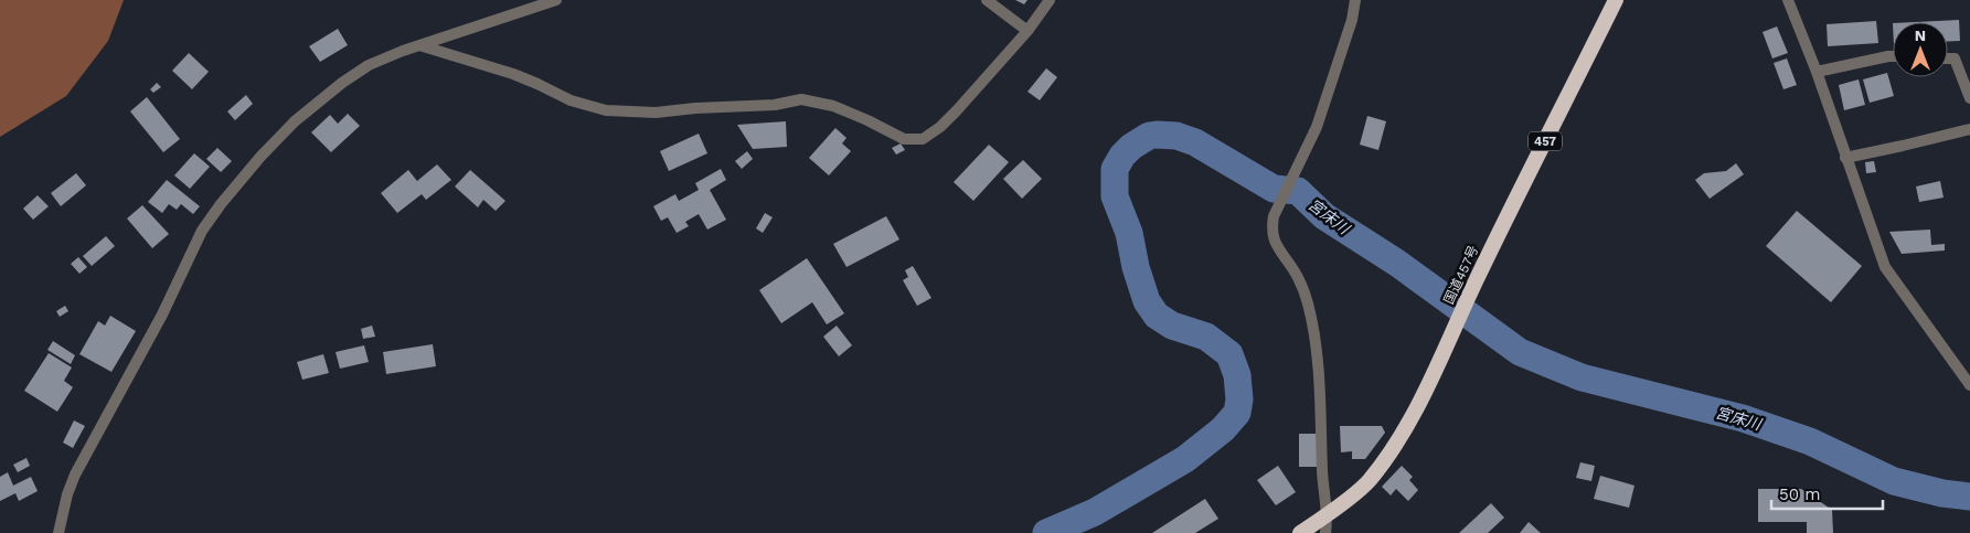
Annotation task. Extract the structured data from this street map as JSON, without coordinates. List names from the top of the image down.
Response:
{
  "streets": {
    "highway": ["457", "国道457号"]
  },
  "water": ["宮床川"],
  "scale_bar": "50 m",
  "north": "top"
}
